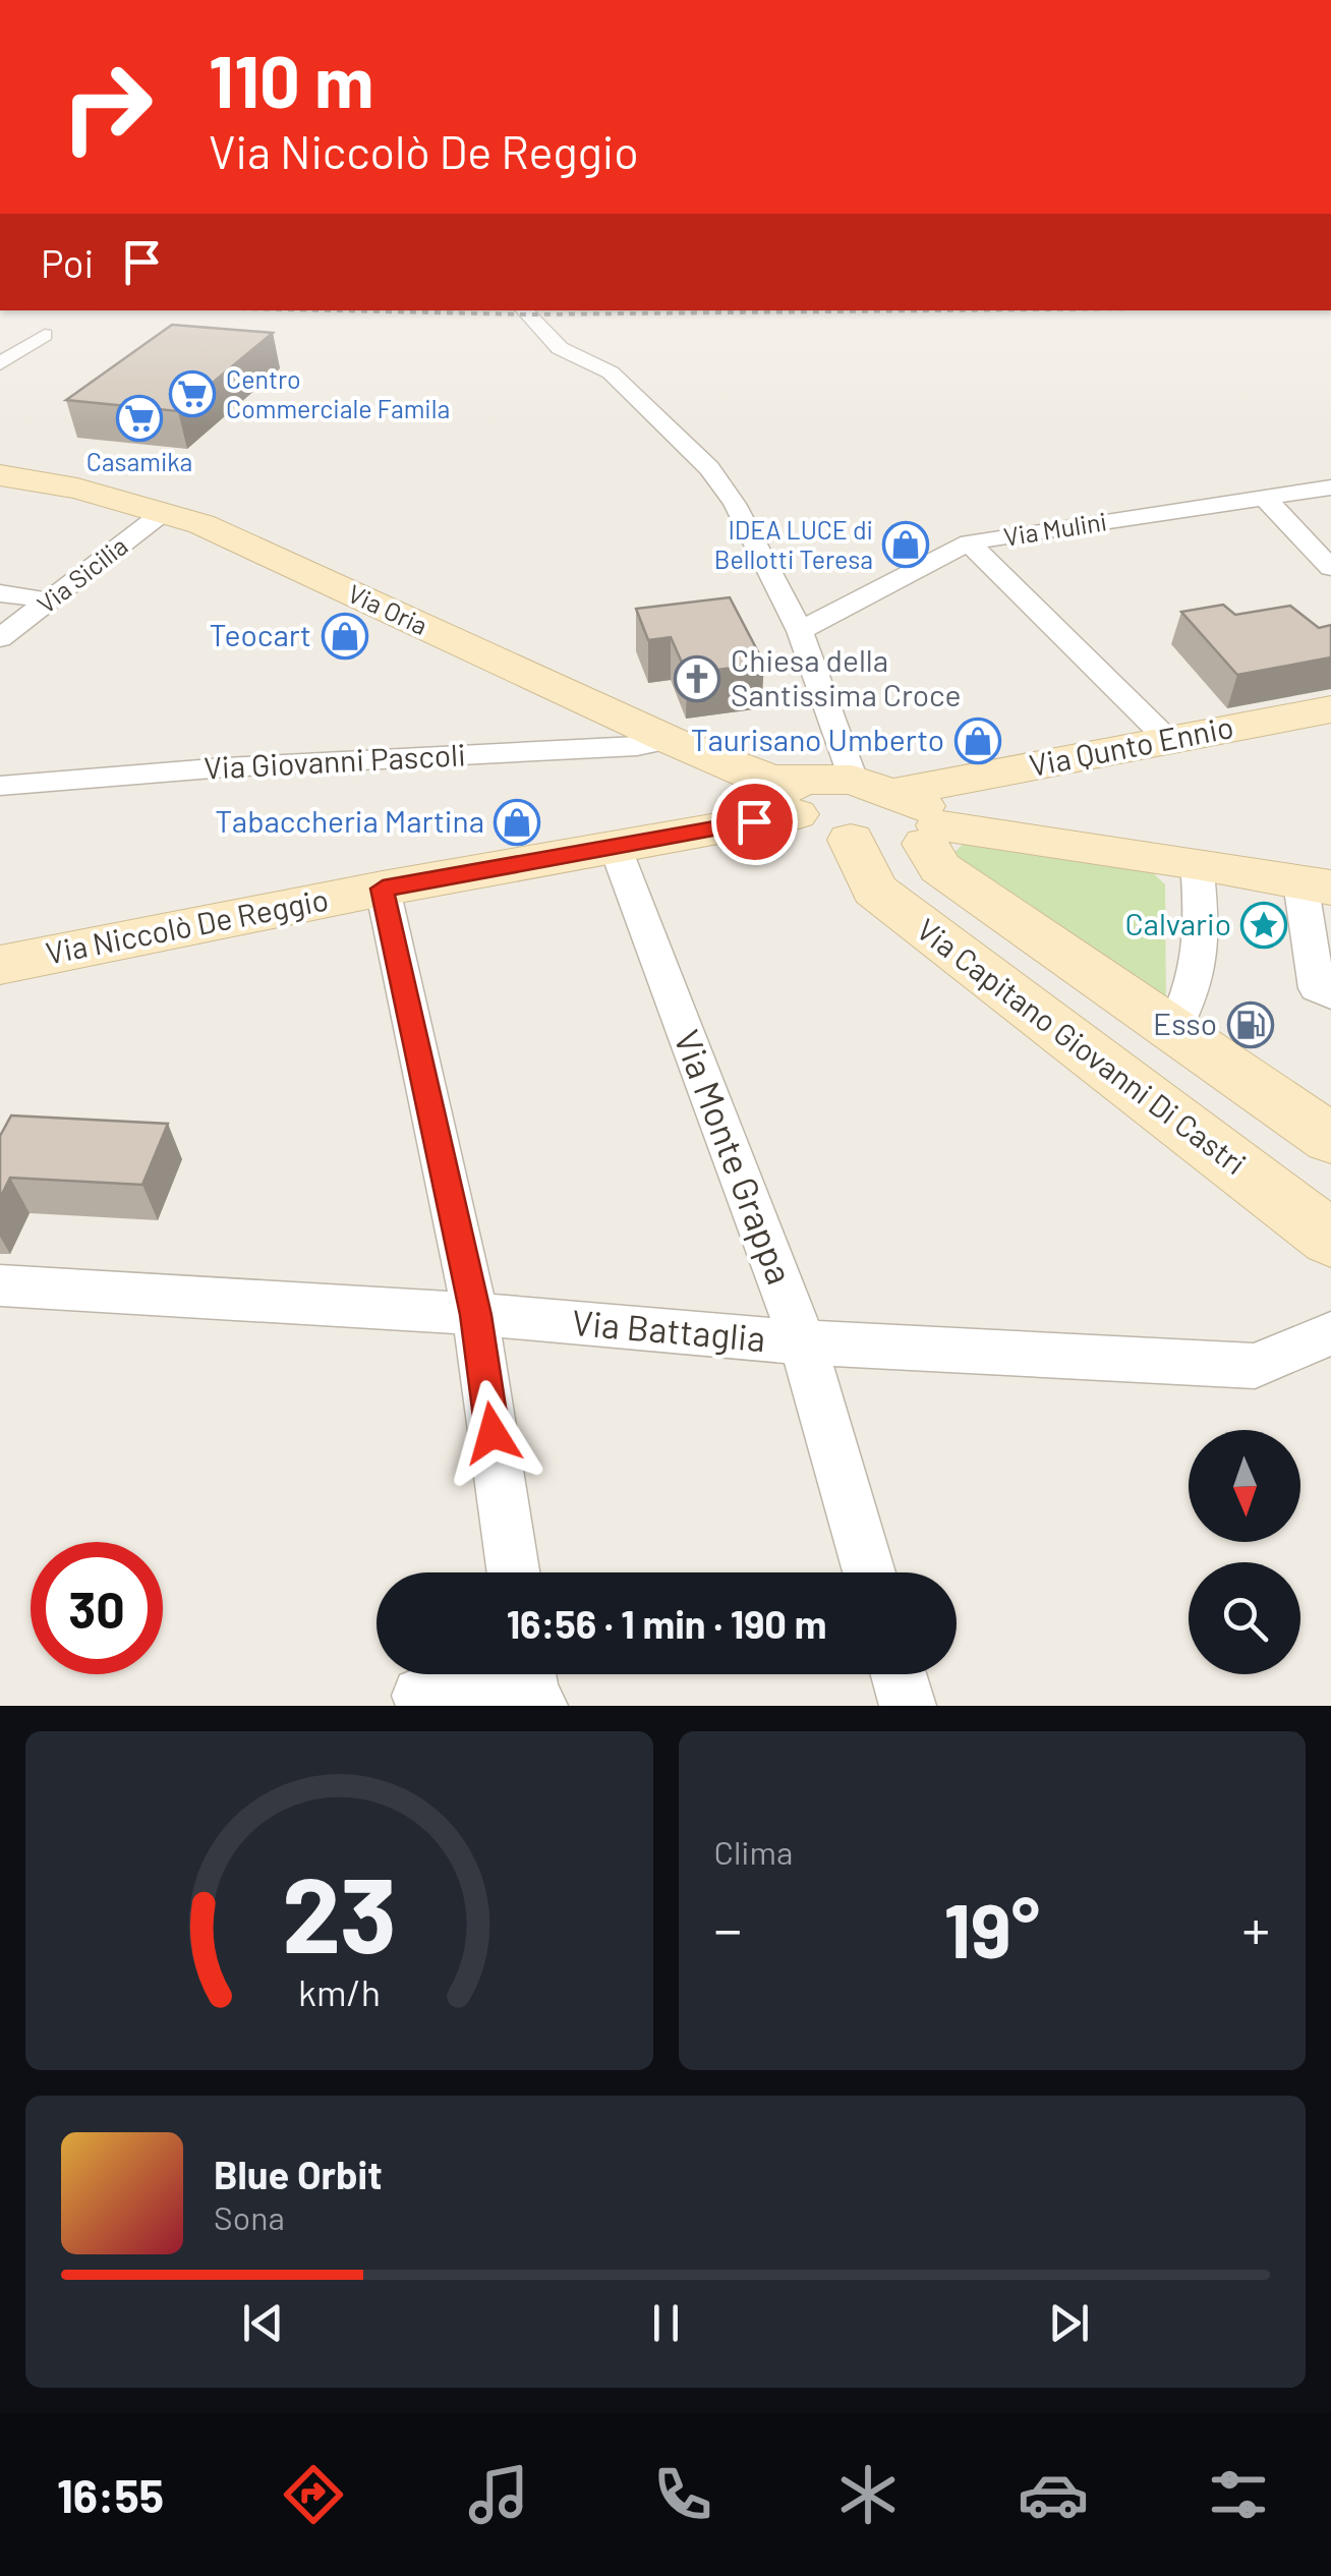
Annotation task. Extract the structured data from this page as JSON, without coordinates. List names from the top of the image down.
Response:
{
  "streets": {
    "main road": [
      "Via Oria",
      "Via Qunto Ennio",
      "Via Niccolò De Reggio",
      "Via Capitano Giovanni Di Castri"
    ],
    "street": [
      "Via Mulini",
      "Via Sicilia",
      "Via Giovanni Pascoli",
      "Via Monte Grappa",
      "Via Battaglia"
    ]
  },
  "crossings": [
    ["Via Sicilia", "Via Oria"],
    ["Via Oria", "Via Qunto Ennio"],
    ["Via Oria", "Via Giovanni Pascoli"],
    ["Via Oria", "Via Niccolò De Reggio"],
    ["Via Oria", "Via Capitano Giovanni Di Castri"],
    ["Via Qunto Ennio", "Via Niccolò De Reggio"],
    ["Via Qunto Ennio", "Via Capitano Giovanni Di Castri"],
    ["Via Niccolò De Reggio", "Via Capitano Giovanni Di Castri"],
    ["Via Niccolò De Reggio", "Via Monte Grappa"],
    ["Via Monte Grappa", "Via Battaglia"]
  ],
  "places": {
    "supermarket": ["Centro Commerciale Famila", "Casamika"],
    "shop": [
      "IDEA LUCE di Bellotti Teresa",
      "Teocart",
      "Taurisano Umberto",
      "Tabaccheria Martina"
    ],
    "church": ["Chiesa della Santissima Croce"],
    "place": ["Calvario"],
    "fuel station": ["Esso"]
  },
  "north": "bottom",
  "page": {
    "turn": ["110 m", "Via Niccolò De Reggio"],
    "then": "Poi",
    "limit": "30",
    "trip": "16:56 · 1 min · 190 m",
    "tile": "Clima",
    "heat": ["−", "19°", "+"],
    "song": ["Blue Orbit", "Sona"],
    "tabs": "16:55",
    "gauge": ["23", "km/h"]
  }
}
